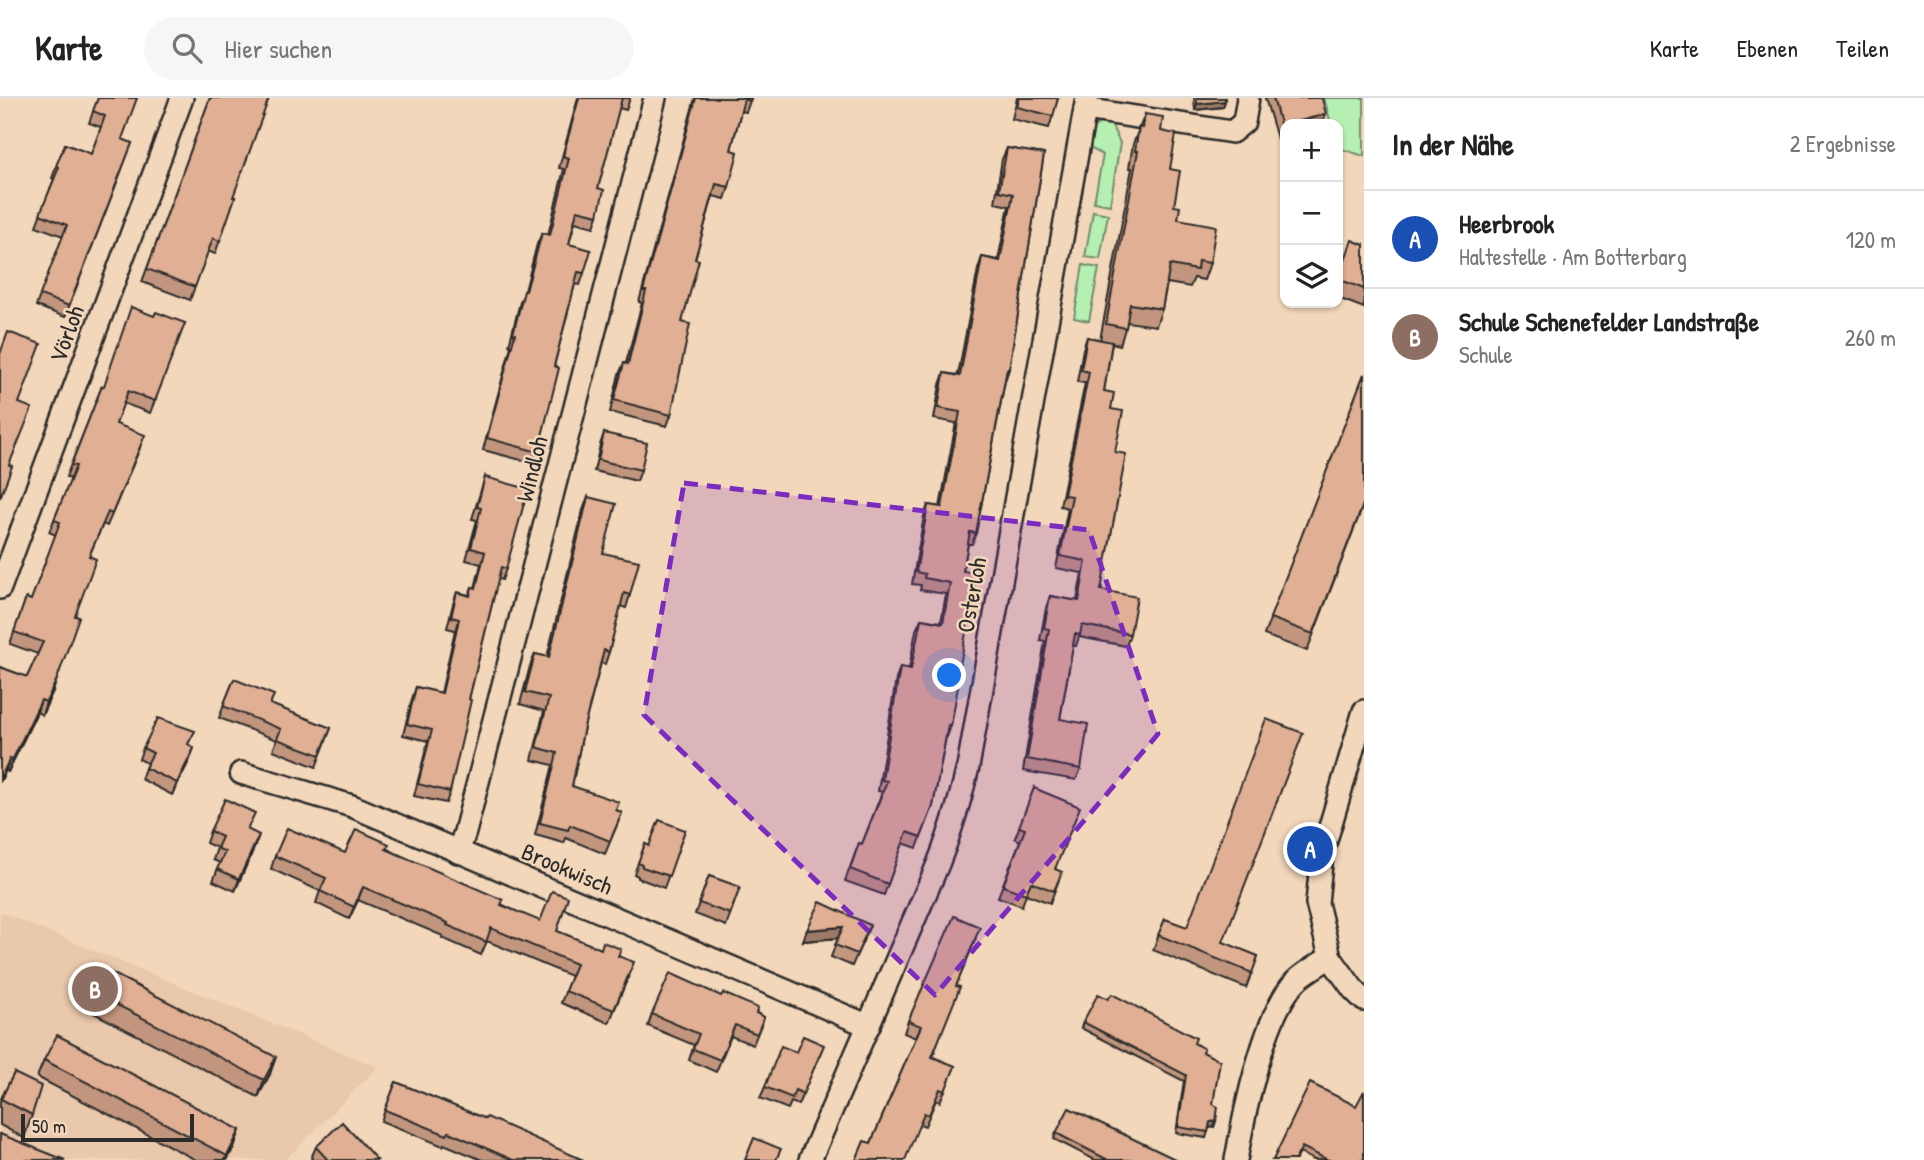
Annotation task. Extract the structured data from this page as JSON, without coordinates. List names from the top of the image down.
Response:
{
  "streets": {
    "street": [
      "Vörloh",
      "Windloh",
      "Osterloh",
      "Brookwisch"
    ]
  },
  "crossings": [
    ["Windloh", "Brookwisch"],
    ["Osterloh", "Brookwisch"]
  ],
  "scale_bar": "50 m",
  "page": {
    "header": "Karte",
    "search": "Hier suchen",
    "nav": ["Karte", "Ebenen", "Teilen"],
    "heading": ["In der Nähe", "2 Ergebnisse"],
    "map_buttons": ["+", "−"],
    "list": [
      {
        "mark": "A",
        "name": "Heerbrook",
        "note": "Haltestelle · Am Botterbarg",
        "value": "120 m"
      },
      {
        "mark": "B",
        "name": "Schule Schenefelder Landstraße",
        "note": "Schule",
        "value": "260 m"
      }
    ],
    "pins": ["A", "B"],
    "scale": "50 m"
  }
}
